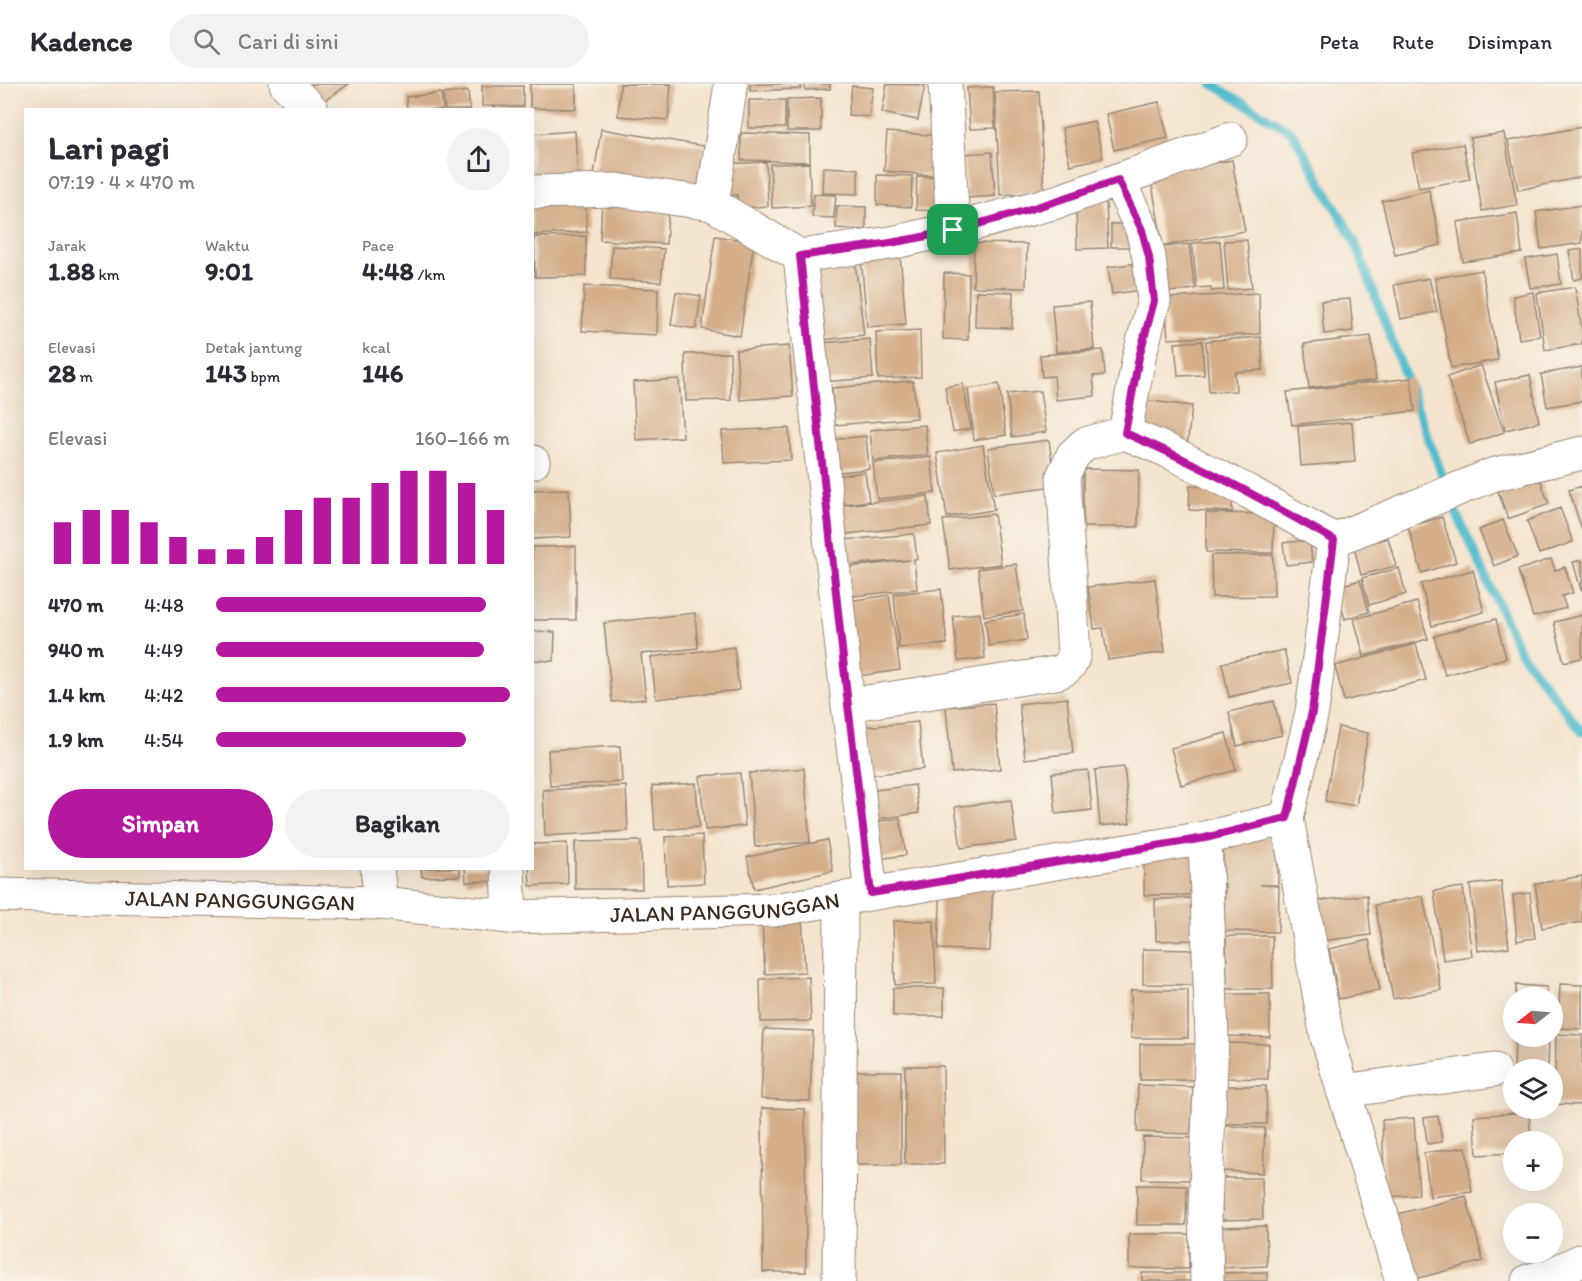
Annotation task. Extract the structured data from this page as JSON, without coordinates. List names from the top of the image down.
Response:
{
  "streets": {
    "street": ["JALAN PANGGUNGGAN"]
  },
  "north": "left",
  "page": {
    "header": "Kadence",
    "search": "Cari di sini",
    "nav": ["Peta", "Rute", "Disimpan"],
    "heading": ["Lari pagi", "07:19 · 4 × 470 m"],
    "stats": [
      ["Jarak", "1.88 km"],
      ["Waktu", "9:01"],
      ["Pace", "4:48 /km"],
      ["Elevasi", "28 m"],
      ["Detak jantung", "143 bpm"],
      ["kcal", "146"]
    ],
    "chart": ["Elevasi", "160–166 m"],
    "list": [
      {
        "name": "470 m",
        "note": "4:48"
      },
      {
        "name": "940 m",
        "note": "4:49"
      },
      {
        "name": "1.4 km",
        "note": "4:42"
      },
      {
        "name": "1.9 km",
        "note": "4:54"
      }
    ],
    "buttons": ["Simpan", "Bagikan"],
    "map_buttons": ["+", "−"]
  }
}
